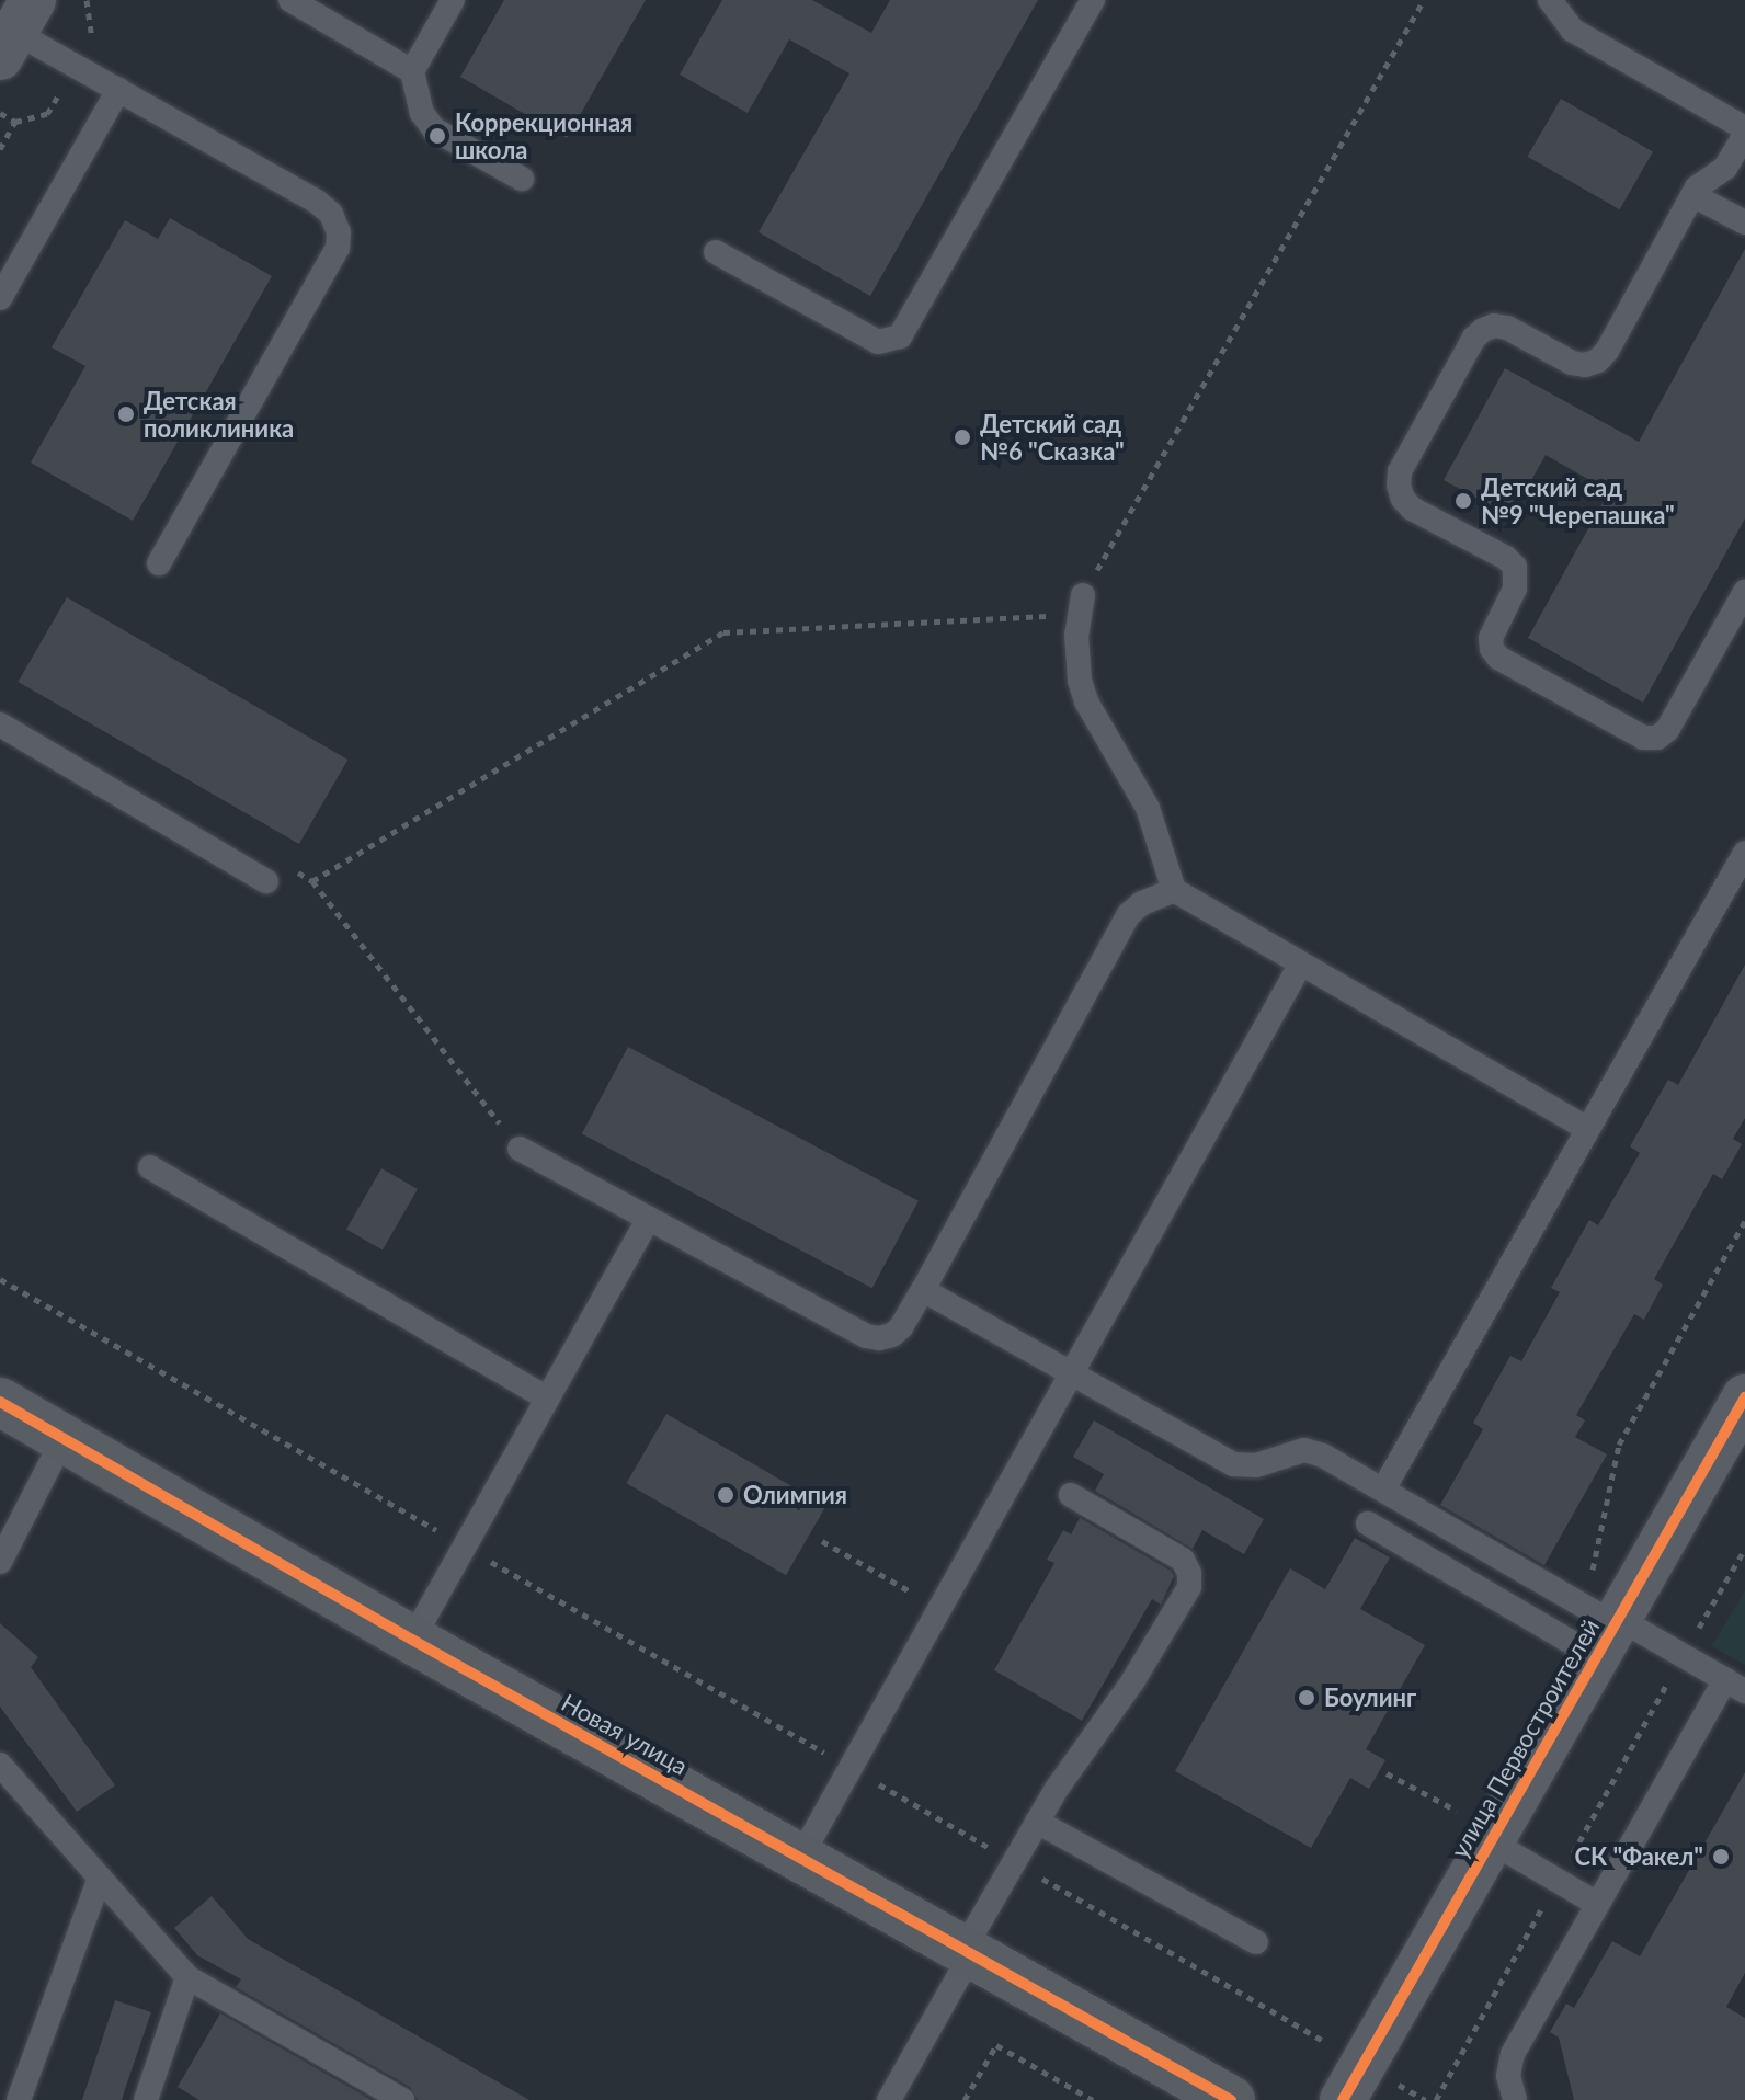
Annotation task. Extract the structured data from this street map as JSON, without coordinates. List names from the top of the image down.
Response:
{
  "streets": {
    "street": ["Новая улица", "улица Первостроителей"]
  },
  "places": [
    "Коррекционная школа",
    "Детская поликлиника",
    "Детский сад №6 \"Сказка\"",
    "Детский сад №9 \"Черепашка\"",
    "Олимпия",
    "Боулинг",
    "СК \"Факел\""
  ]
}
